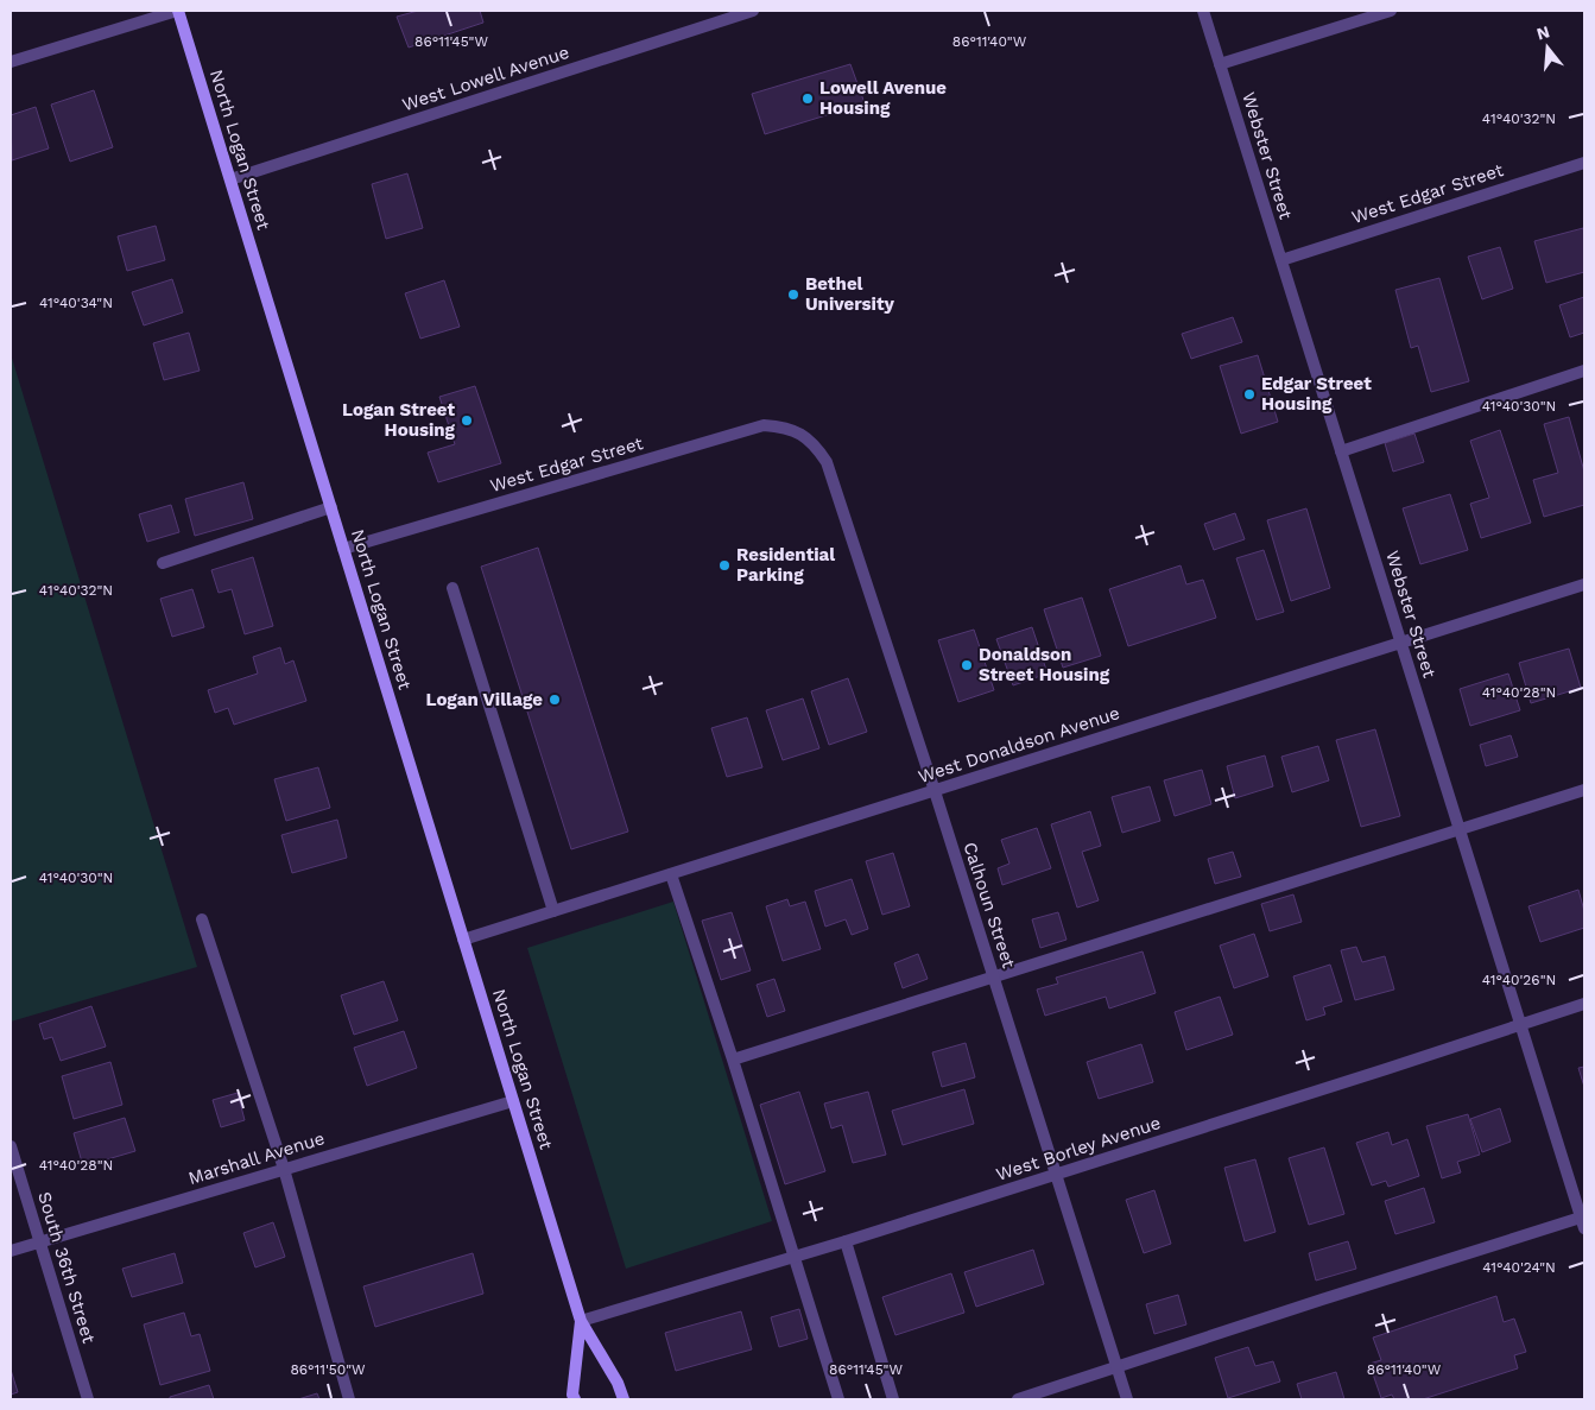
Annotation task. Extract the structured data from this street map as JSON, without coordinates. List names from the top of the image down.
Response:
{
  "streets": {
    "street": [
      "West Lowell Avenue",
      "North Logan Street",
      "Webster Street",
      "West Edgar Street",
      "West Donaldson Avenue",
      "Calhoun Street",
      "West Borley Avenue",
      "Marshall Avenue",
      "South 36th Street"
    ]
  },
  "crossings": [
    ["West Lowell Avenue", "North Logan Street"],
    ["North Logan Street", "West Edgar Street"],
    ["North Logan Street", "West Donaldson Avenue"],
    ["North Logan Street", "West Borley Avenue"],
    ["North Logan Street", "Marshall Avenue"],
    ["Webster Street", "West Edgar Street"],
    ["Webster Street", "West Donaldson Avenue"],
    ["Webster Street", "West Borley Avenue"],
    ["West Edgar Street", "Calhoun Street"],
    ["West Donaldson Avenue", "Calhoun Street"],
    ["Calhoun Street", "West Borley Avenue"],
    ["Marshall Avenue", "South 36th Street"]
  ],
  "places": [
    "Lowell Avenue Housing",
    "Bethel University",
    "Edgar Street Housing",
    "Logan Street Housing",
    "Residential Parking",
    "Donaldson Street Housing",
    "Logan Village"
  ],
  "north": "top",
  "coordinates": [
    "86°11'45\"W",
    "86°11'40\"W",
    "41°40'32\"N",
    "41°40'34\"N",
    "41°40'30\"N",
    "41°40'28\"N",
    "41°40'26\"N",
    "41°40'24\"N",
    "86°11'50\"W"
  ]
}
